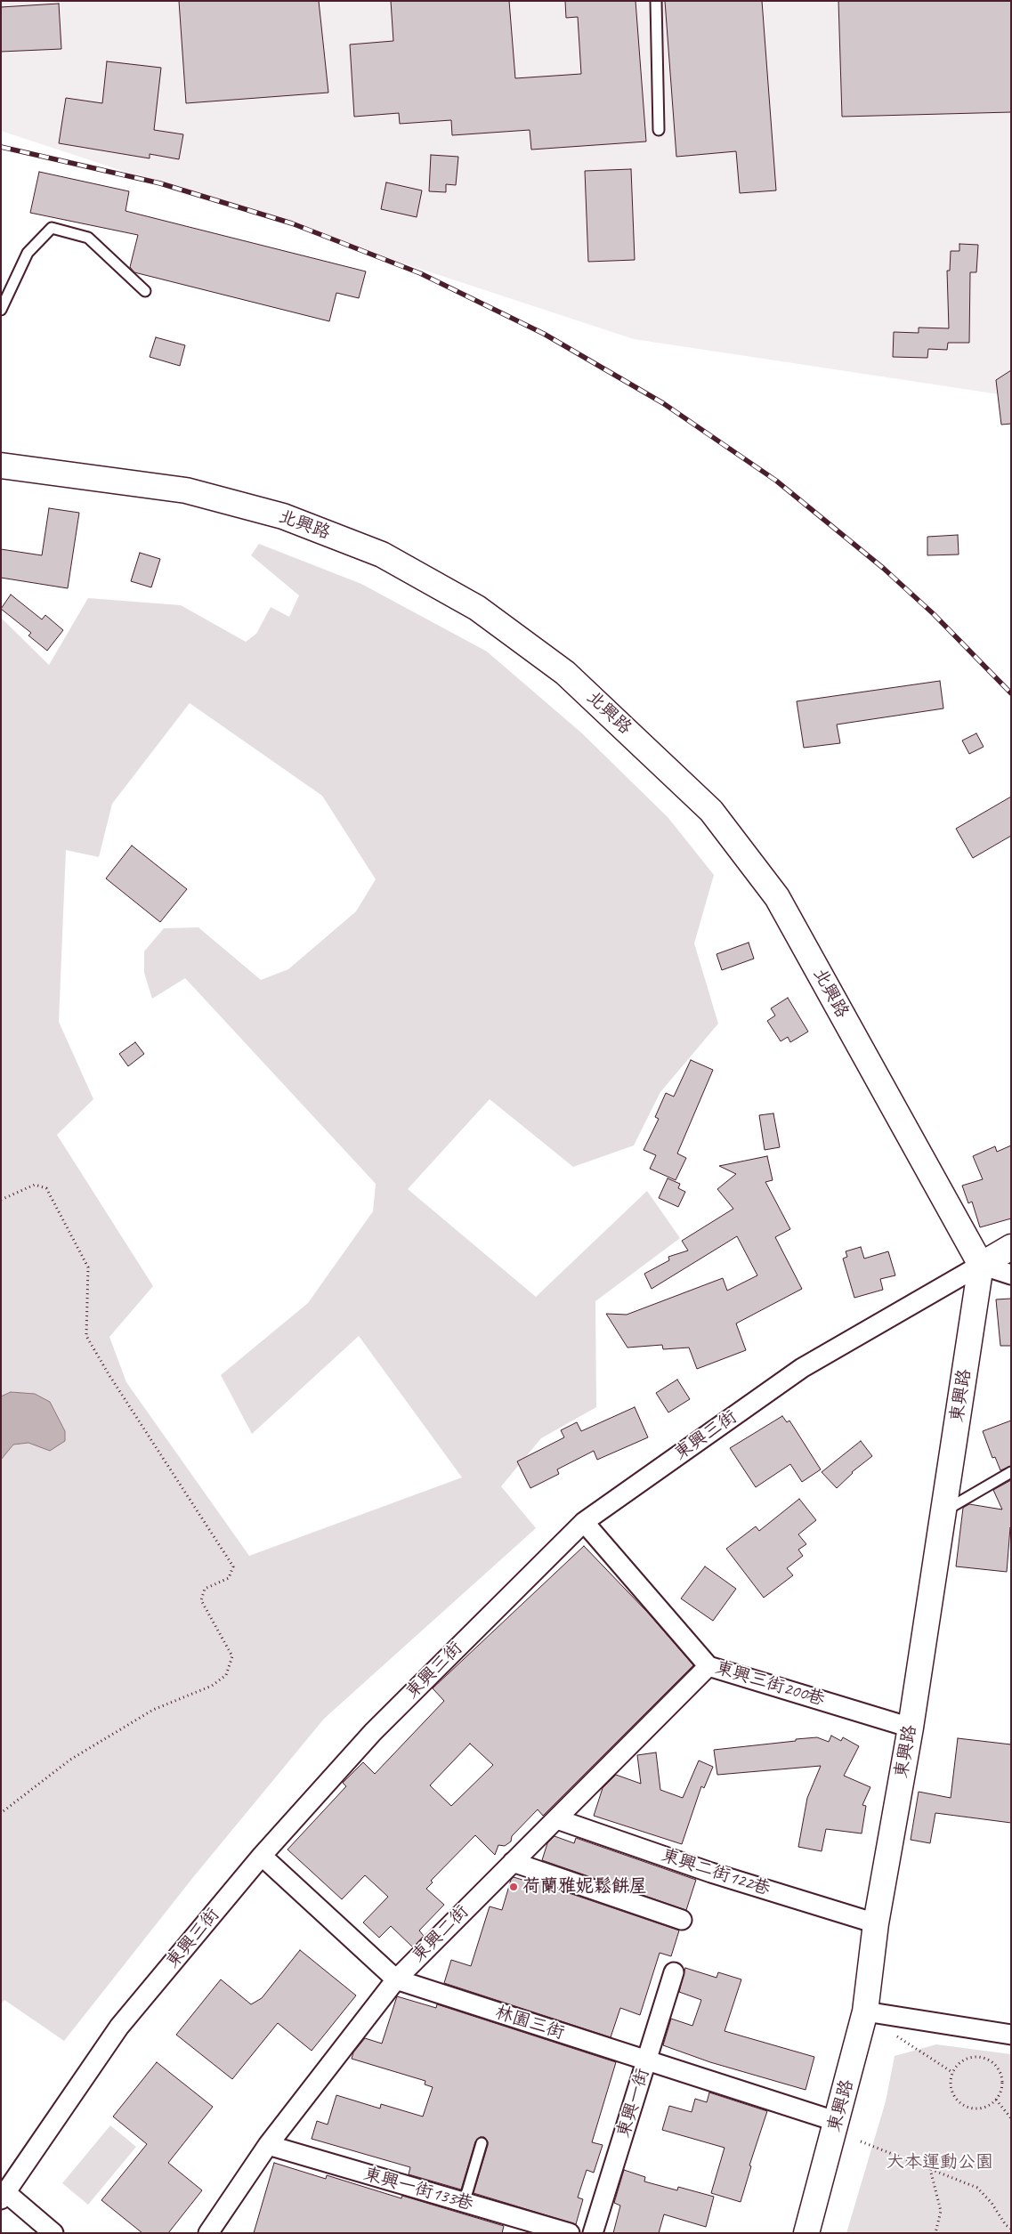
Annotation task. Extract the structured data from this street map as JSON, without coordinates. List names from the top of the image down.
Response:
{
  "streets": {
    "street": [
      "北興路",
      "東興路",
      "東興三街",
      "東興三街200巷",
      "東興二街122巷",
      "東興二街",
      "林園三街",
      "東興一街",
      "東興一街133巷"
    ]
  },
  "crossings": [
    ["北興路", "東興路"],
    ["北興路", "東興三街"],
    ["東興路", "東興三街"],
    ["東興路", "東興三街200巷"],
    ["東興路", "東興二街122巷"],
    ["東興路", "林園三街"],
    ["東興三街", "東興三街200巷"],
    ["東興三街", "林園三街"],
    ["東興三街200巷", "東興二街"],
    ["東興二街122巷", "東興二街"],
    ["東興二街", "林園三街"],
    ["東興二街", "東興一街133巷"],
    ["林園三街", "東興一街"]
  ],
  "parks": ["大本運動公園"],
  "places": ["荷蘭雅妮鬆餅屋"]
}
